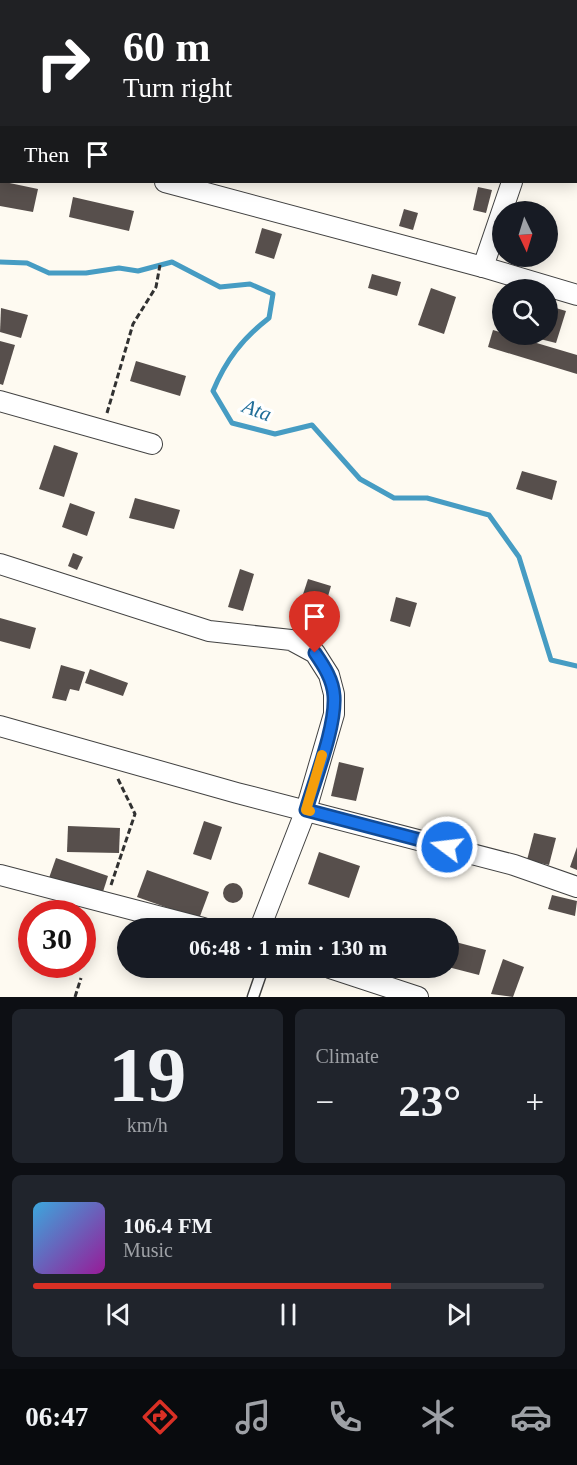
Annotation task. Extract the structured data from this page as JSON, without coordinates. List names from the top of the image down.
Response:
{
  "water": ["Ata"],
  "north": "bottom",
  "page": {
    "turn": ["60 m", "Turn right"],
    "then": "Then",
    "limit": "30",
    "trip": "06:48 · 1 min · 130 m",
    "tile": [
      ["19", "km/h"],
      "Climate"
    ],
    "heat": ["−", "23°", "+"],
    "song": ["106.4 FM", "Music"],
    "tabs": "06:47"
  }
}
